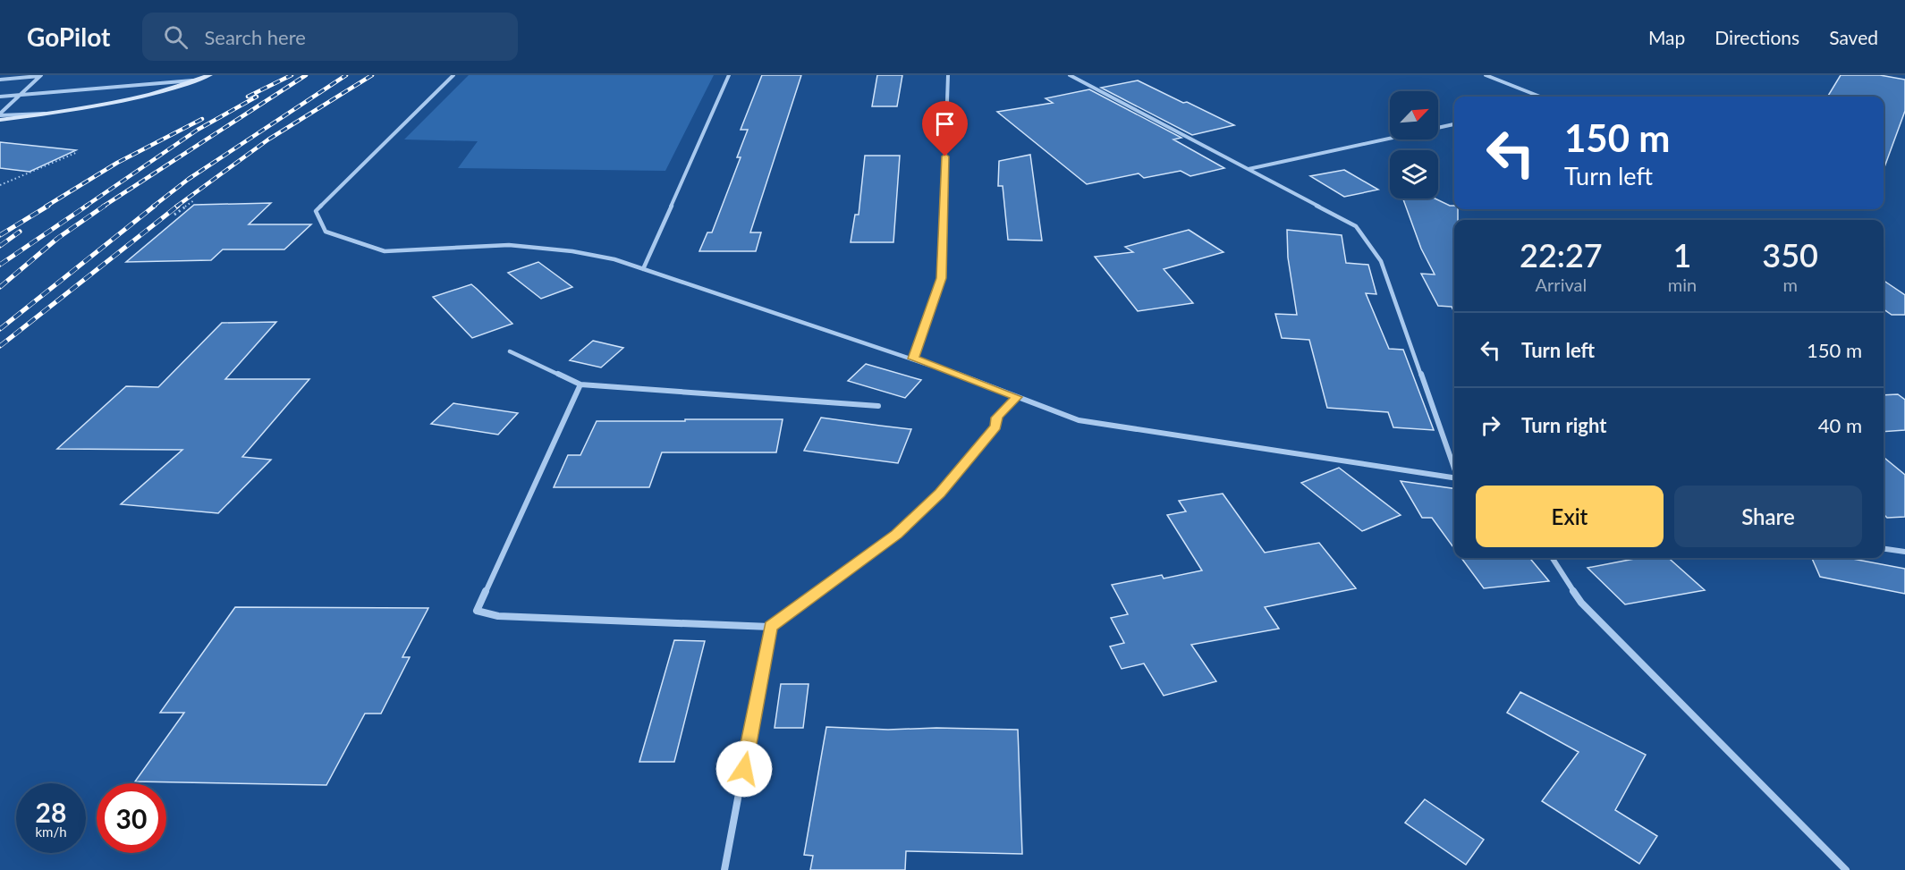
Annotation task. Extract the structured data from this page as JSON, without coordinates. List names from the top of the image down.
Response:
{
  "north": "top right",
  "page": {
    "header": "GoPilot",
    "search": "Search here",
    "nav": ["Map", "Directions", "Saved"],
    "turn": ["150 m", "Turn left"],
    "eta": [
      "22:27",
      "Arrival",
      "1",
      "min",
      "350",
      "m"
    ],
    "list": [
      {
        "name": "Turn left",
        "value": "150 m"
      },
      {
        "name": "Turn right",
        "value": "40 m"
      }
    ],
    "buttons": ["Exit", "Share"],
    "speed": "28 km/h",
    "limit": "30"
  }
}
